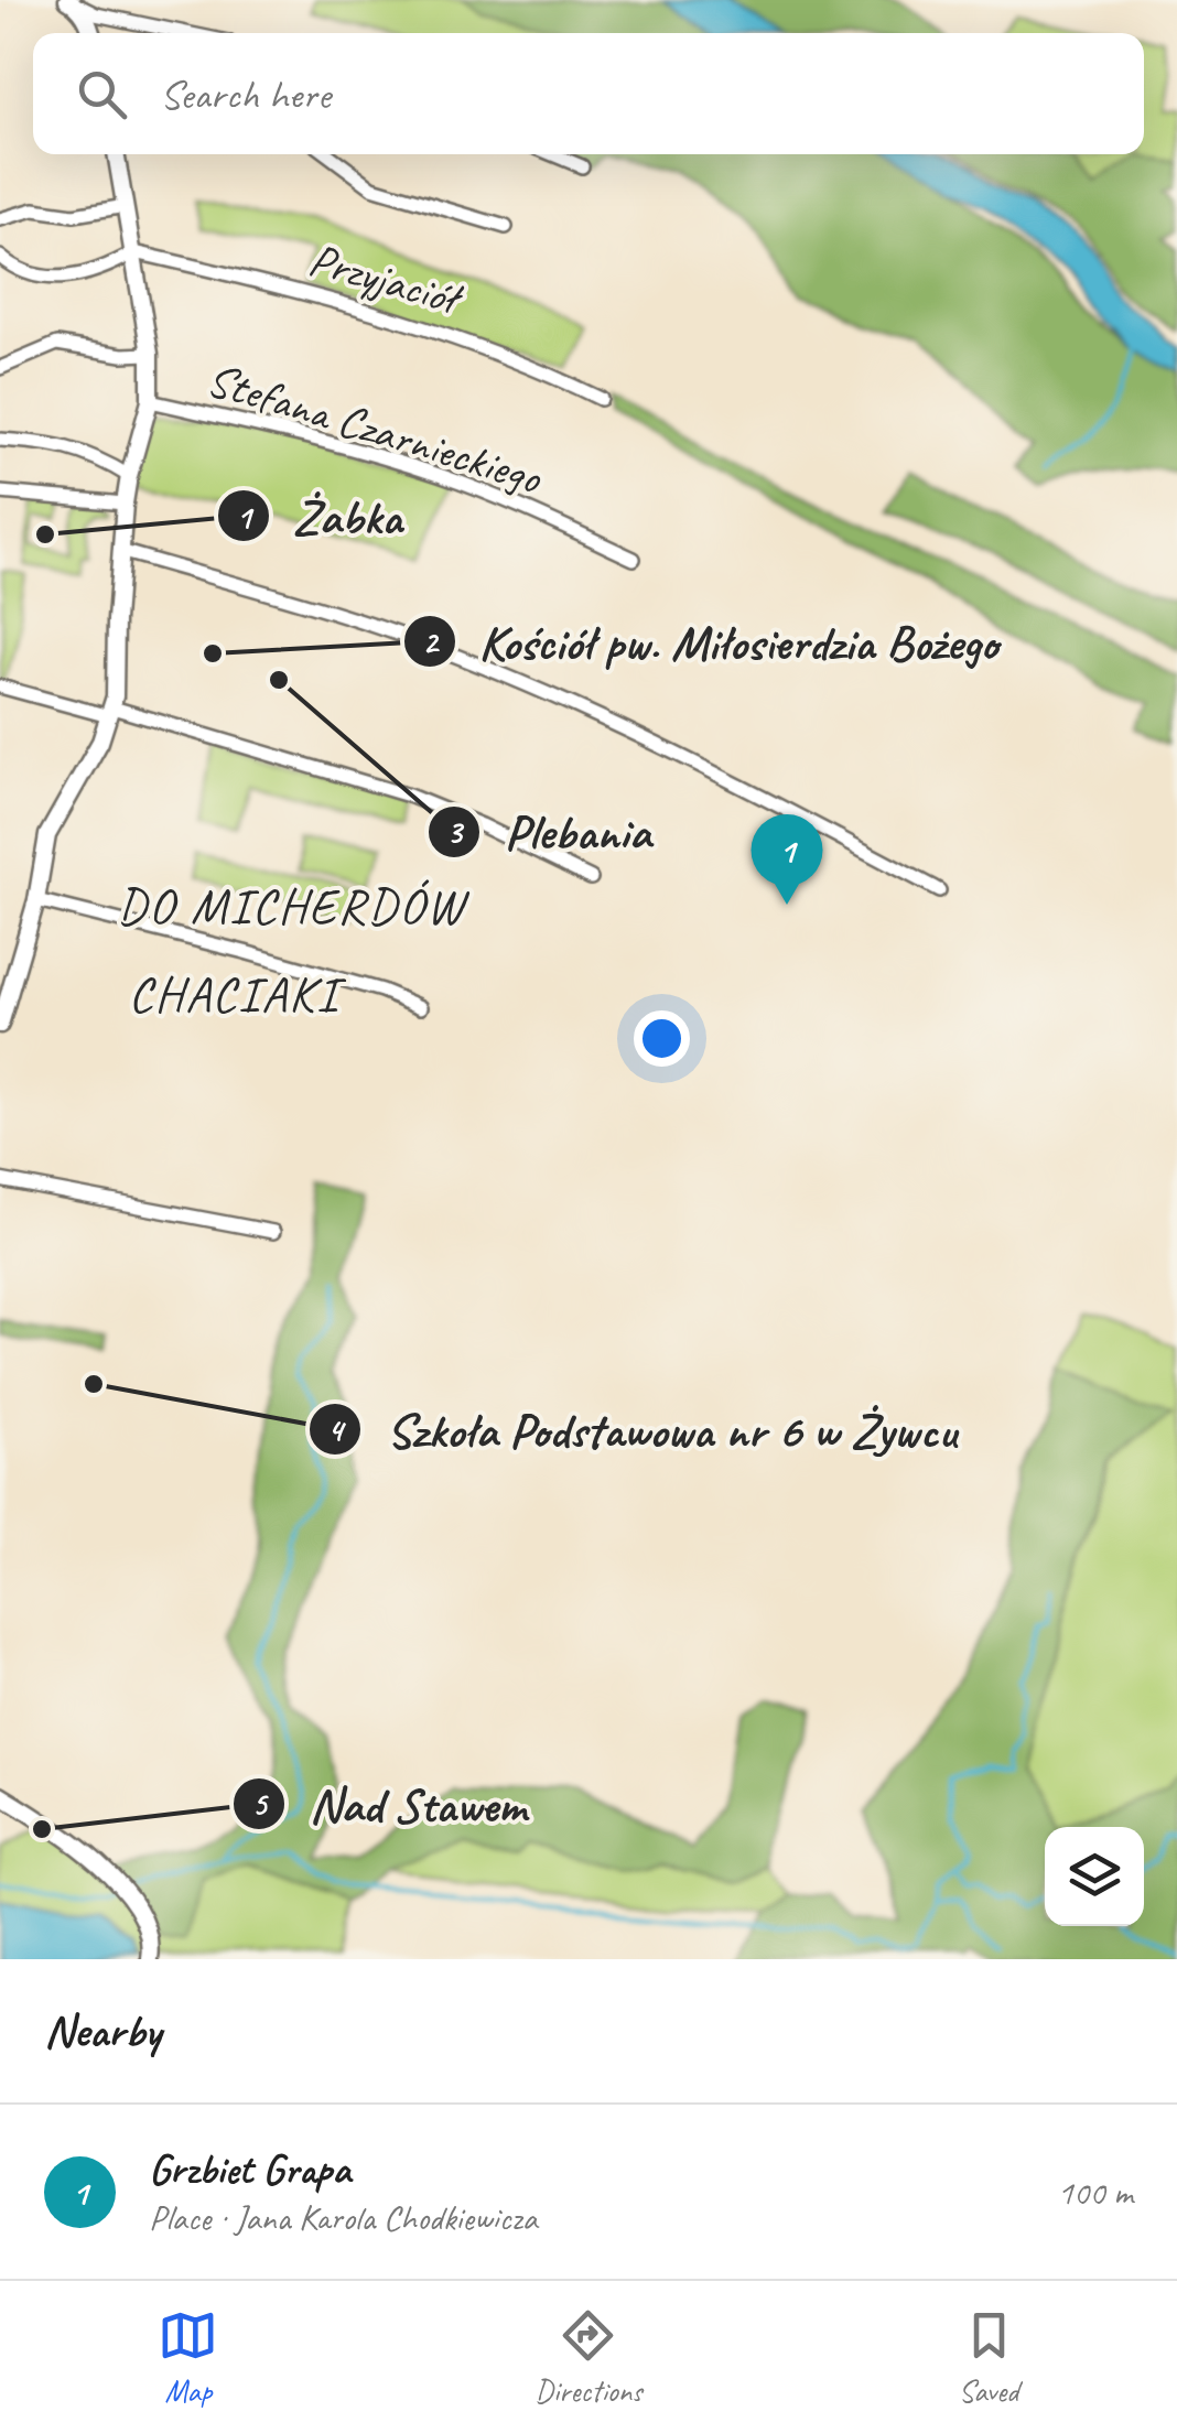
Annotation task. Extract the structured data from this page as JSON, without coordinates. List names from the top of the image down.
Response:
{
  "streets": {
    "street": ["Przyjaciół", "Stefana Czarnieckiego"]
  },
  "districts": ["DO MICHERDÓW", "CHACIAKI"],
  "places": [
    "Żabka",
    "Kościół pw. Miłosierdzia Bożego",
    "Plebania",
    "Szkoła Podstawowa nr 6 w Żywcu",
    "Nad Stawem"
  ],
  "page": {
    "search": "Search here",
    "pins": "1",
    "heading": "Nearby",
    "list": [
      {
        "mark": "1",
        "name": "Grzbiet Grapa",
        "note": "Place · Jana Karola Chodkiewicza",
        "value": "100 m"
      }
    ],
    "nav": ["Map", "Directions", "Saved"]
  }
}
